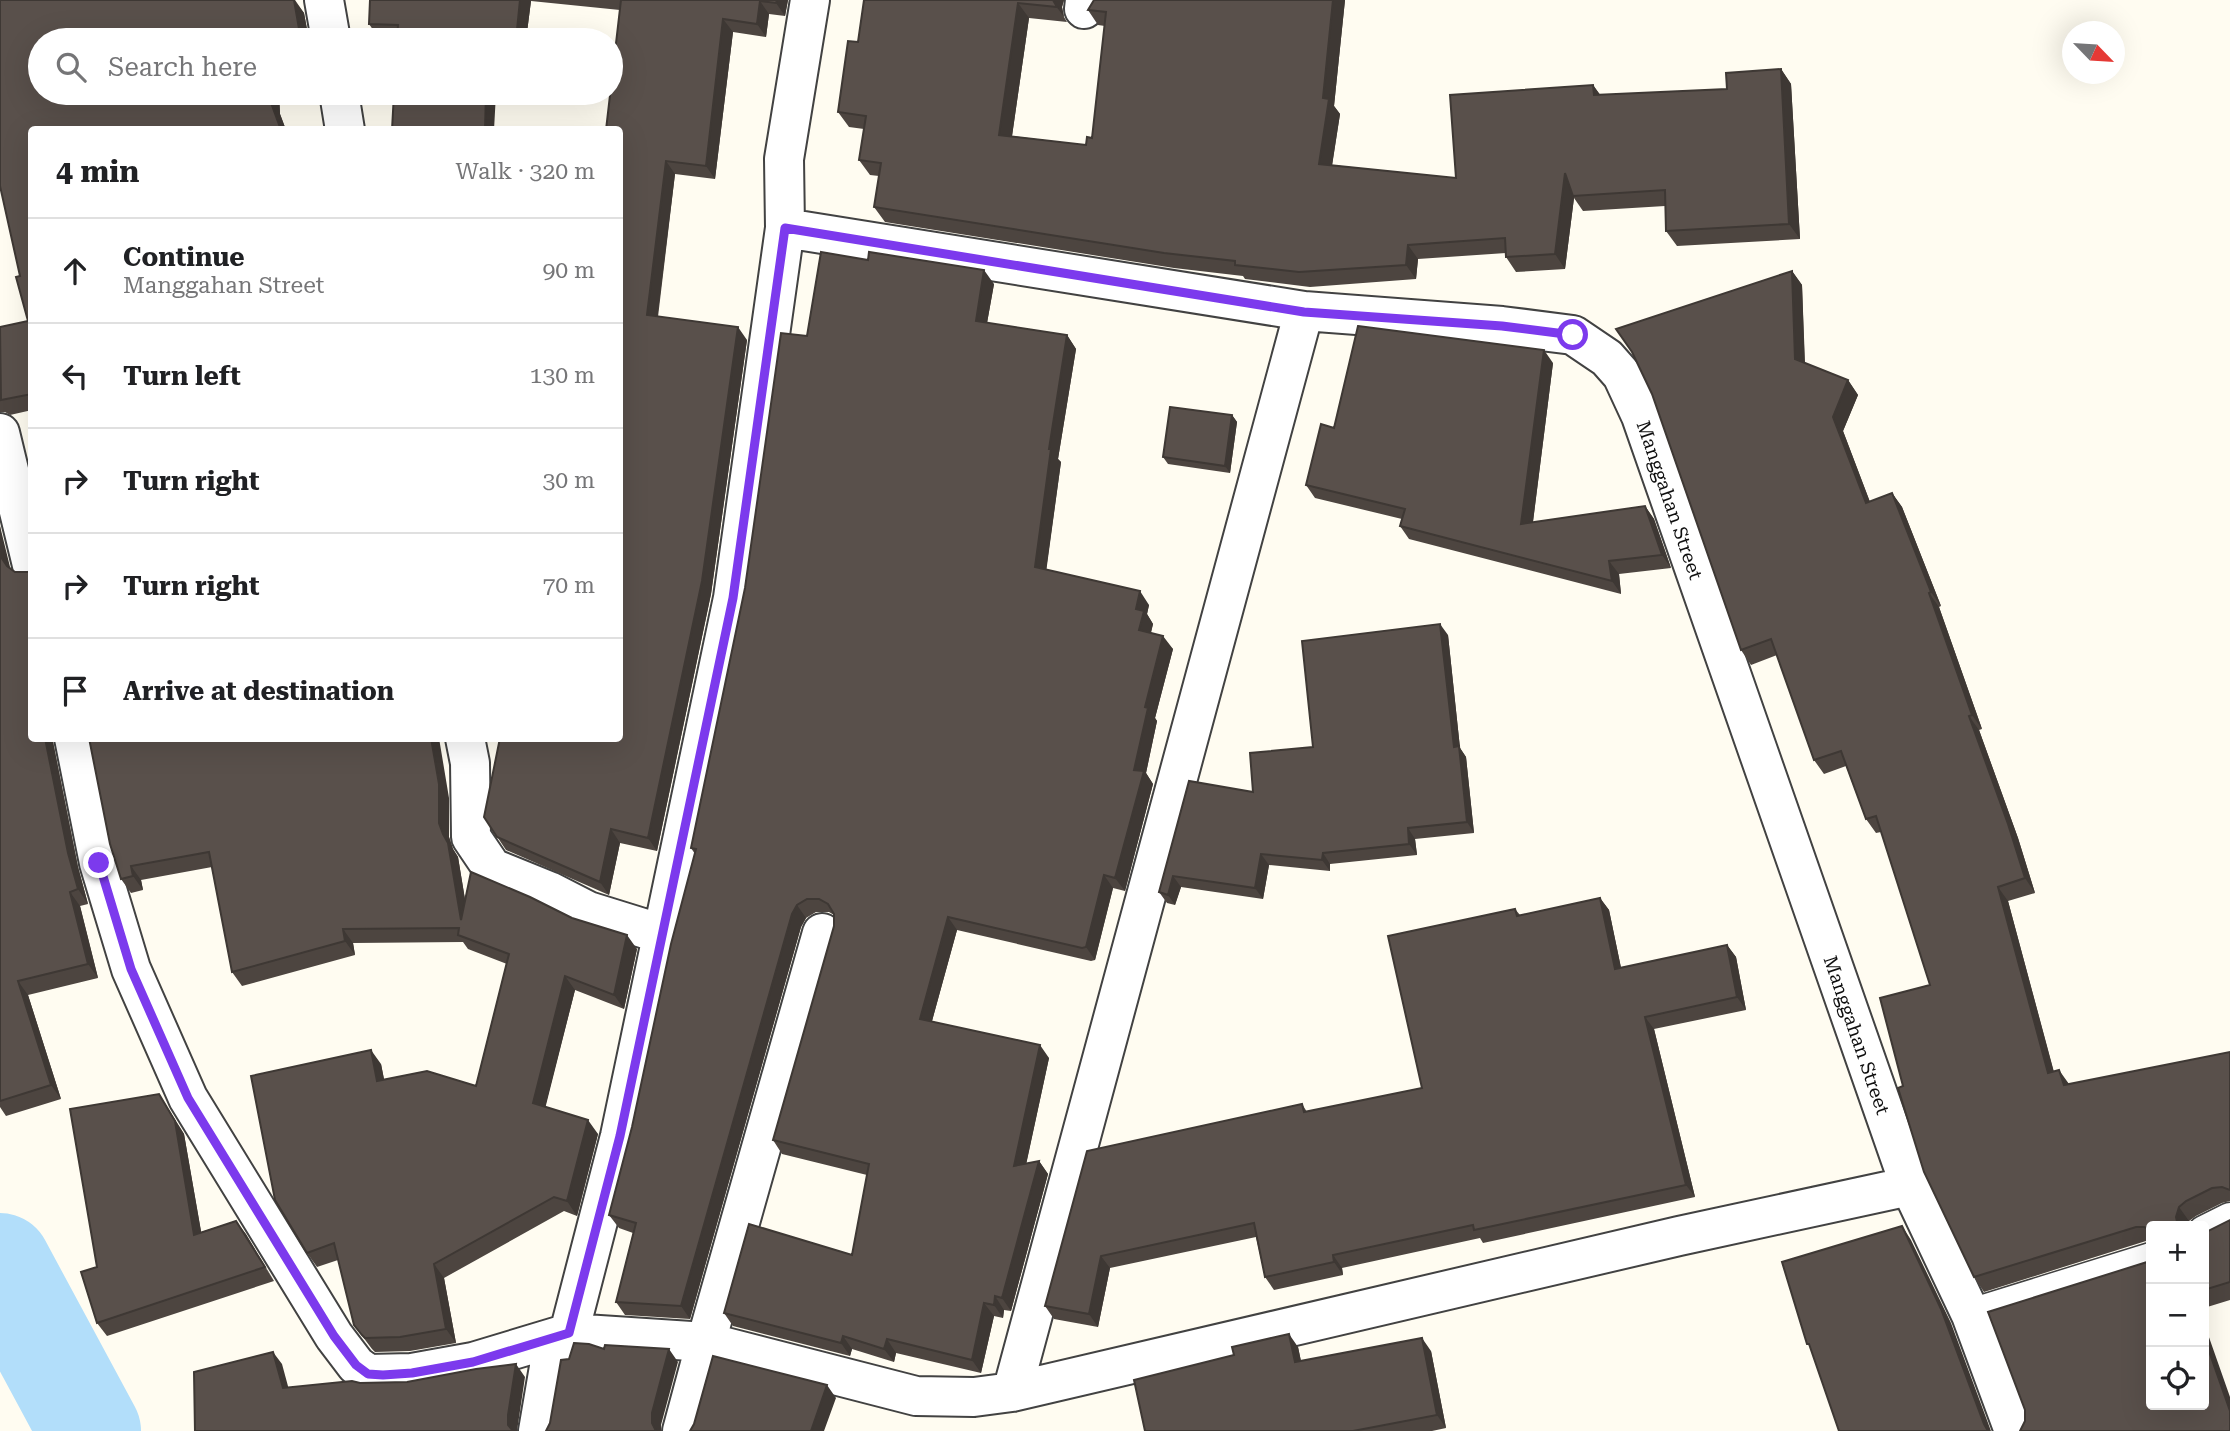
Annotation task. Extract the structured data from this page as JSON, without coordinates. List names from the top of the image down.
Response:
{
  "streets": {
    "street": ["Manggahan Street"]
  },
  "north": "bottom right",
  "page": {
    "search": "Search here",
    "heading": ["4 min", "Walk · 320 m"],
    "list": [
      ["Continue", "Manggahan Street", "90 m"],
      ["Turn left", "130 m"],
      ["Turn right", "30 m"],
      ["Turn right", "70 m"],
      "Arrive at destination"
    ],
    "map_buttons": ["+", "−"]
  }
}
